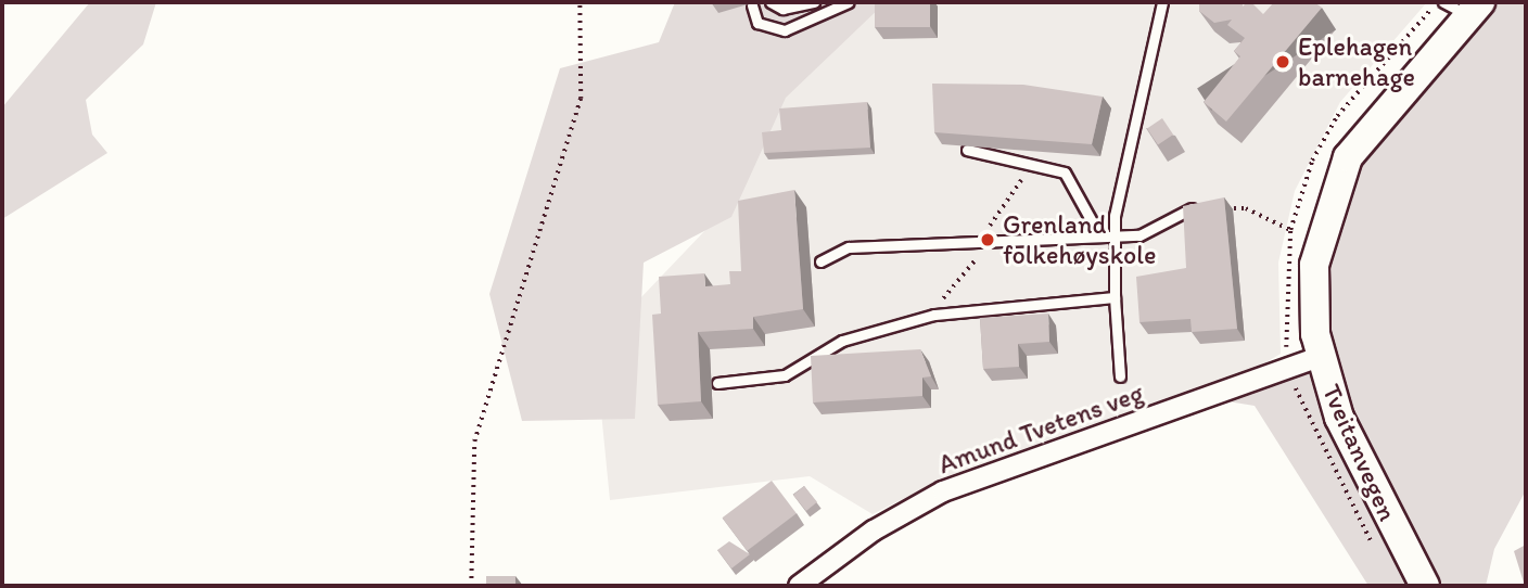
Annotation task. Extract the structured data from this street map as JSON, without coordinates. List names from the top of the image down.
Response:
{
  "streets": {
    "main road": ["Tveitanvegen"],
    "street": ["Amund Tvetens veg"]
  },
  "crossings": [
    ["Amund Tvetens veg", "Tveitanvegen"]
  ],
  "places": ["Eplehagen barnehage", "Grenland folkehøyskole"]
}
